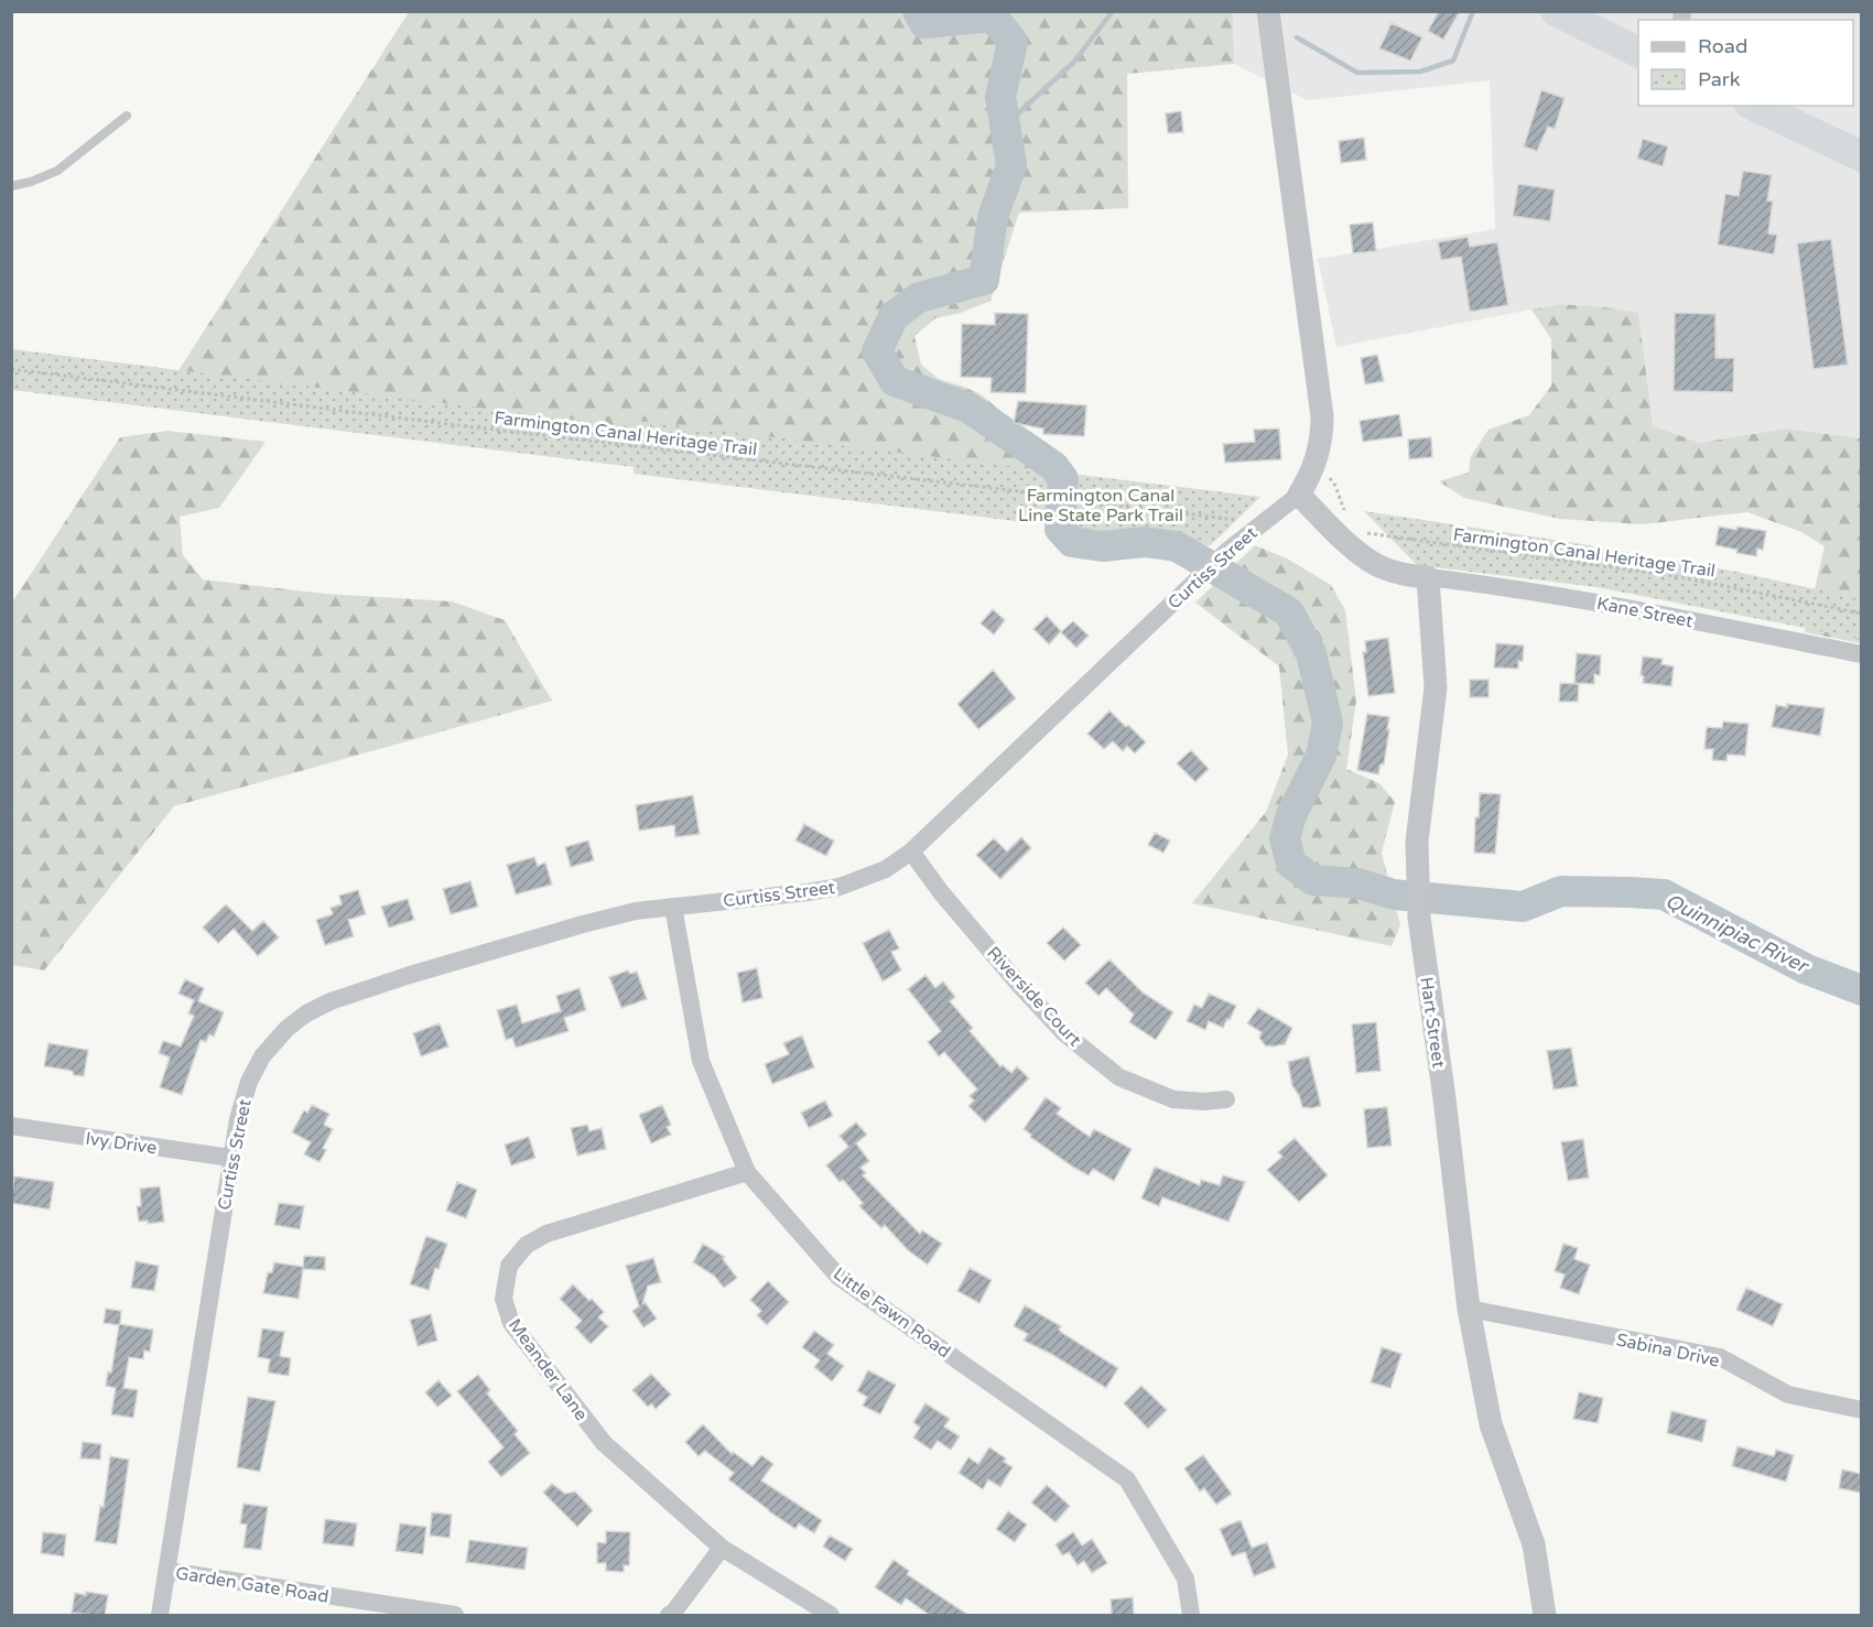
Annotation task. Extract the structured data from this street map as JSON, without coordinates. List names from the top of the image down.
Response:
{
  "streets": {
    "street": [
      "Curtiss Street",
      "Kane Street",
      "Riverside Court",
      "Hart Street",
      "Ivy Drive",
      "Little Fawn Road",
      "Sabina Drive",
      "Meander Lane",
      "Garden Gate Road"
    ],
    "path": ["Farmington Canal Heritage Trail"]
  },
  "crossings": [
    ["Curtiss Street", "Riverside Court"],
    ["Curtiss Street", "Ivy Drive"],
    ["Curtiss Street", "Little Fawn Road"],
    ["Curtiss Street", "Garden Gate Road"],
    ["Kane Street", "Hart Street"],
    ["Hart Street", "Sabina Drive"],
    ["Little Fawn Road", "Meander Lane"]
  ],
  "water": ["Quinnipiac River"],
  "parks": ["Farmington Canal Line State Park Trail"],
  "legend": ["Road", "Park"]
}
